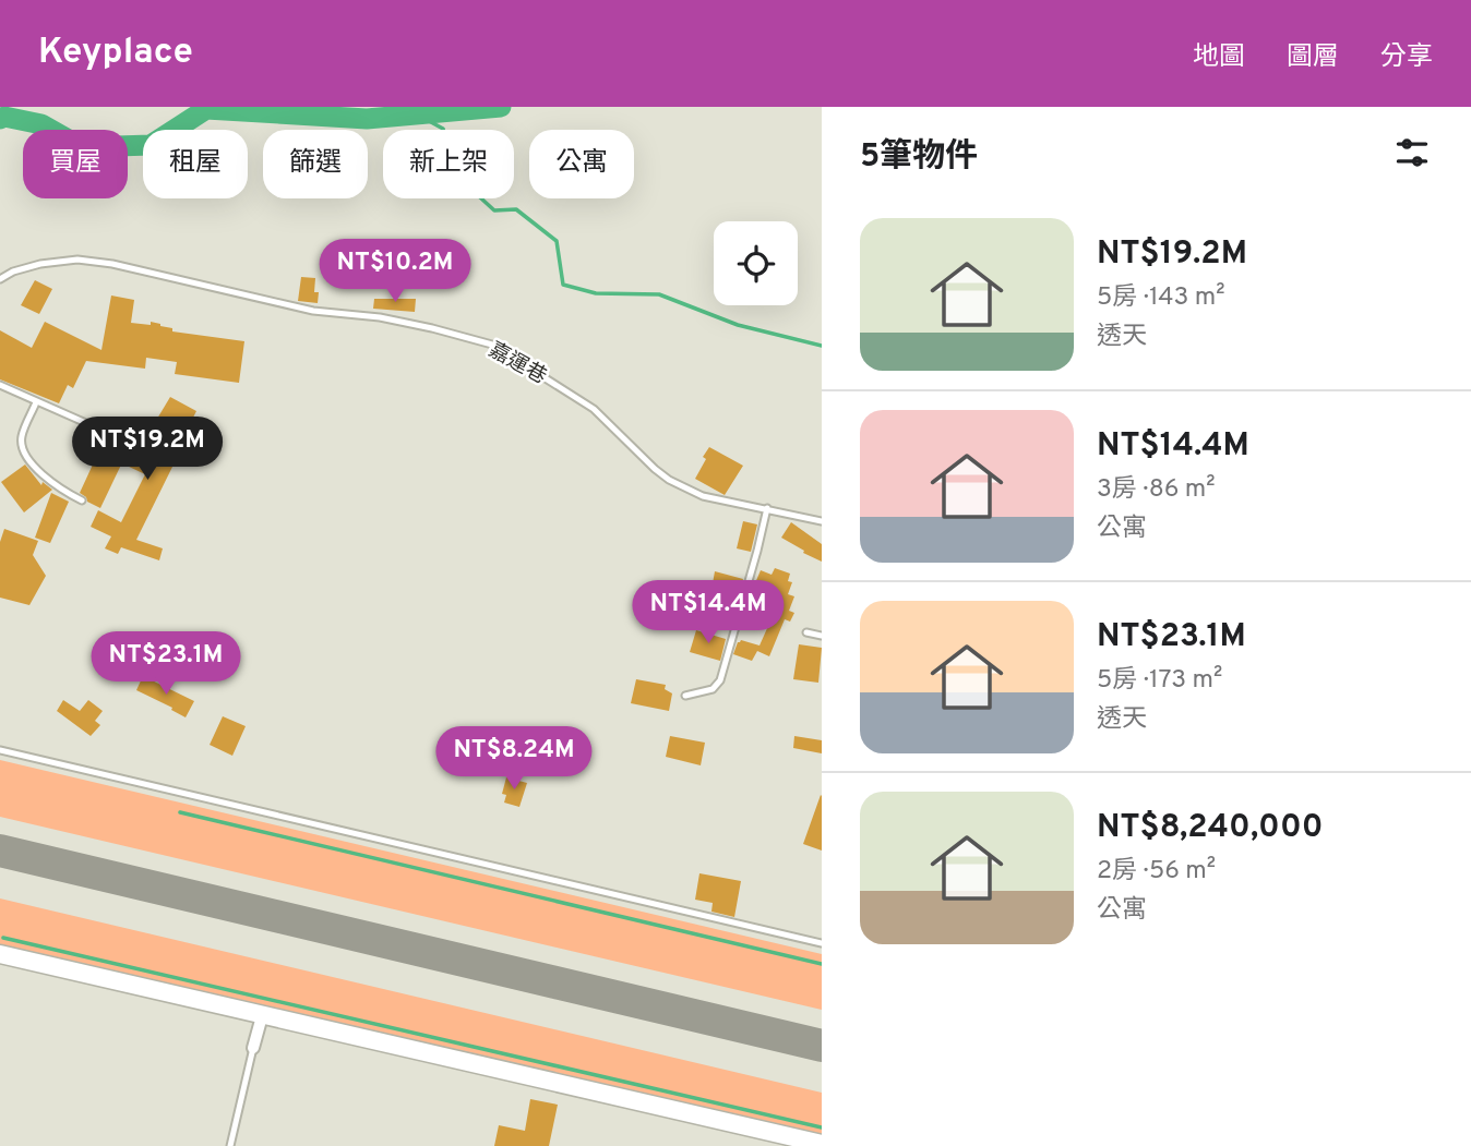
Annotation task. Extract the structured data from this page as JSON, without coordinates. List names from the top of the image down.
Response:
{
  "streets": {
    "lane": ["嘉運巷"]
  },
  "page": {
    "header": "Keyplace",
    "nav": ["地圖", "圖層", "分享"],
    "heading": "5筆物件",
    "chip": [
      "買屋",
      "租屋",
      "篩選",
      "新上架",
      "公寓"
    ],
    "list": [
      {
        "name": "NT$19.2M",
        "note": "5房 · 143 m² · 透天"
      },
      {
        "name": "NT$14.4M",
        "note": "3房 · 86 m² · 公寓"
      },
      {
        "name": "NT$23.1M",
        "note": "5房 · 173 m² · 透天"
      },
      {
        "name": "NT$8,240,000",
        "note": "2房 · 56 m² · 公寓"
      }
    ],
    "price": [
      "NT$10.2M",
      "NT$19.2M",
      "NT$14.4M",
      "NT$23.1M",
      "NT$8.24M"
    ]
  }
}
